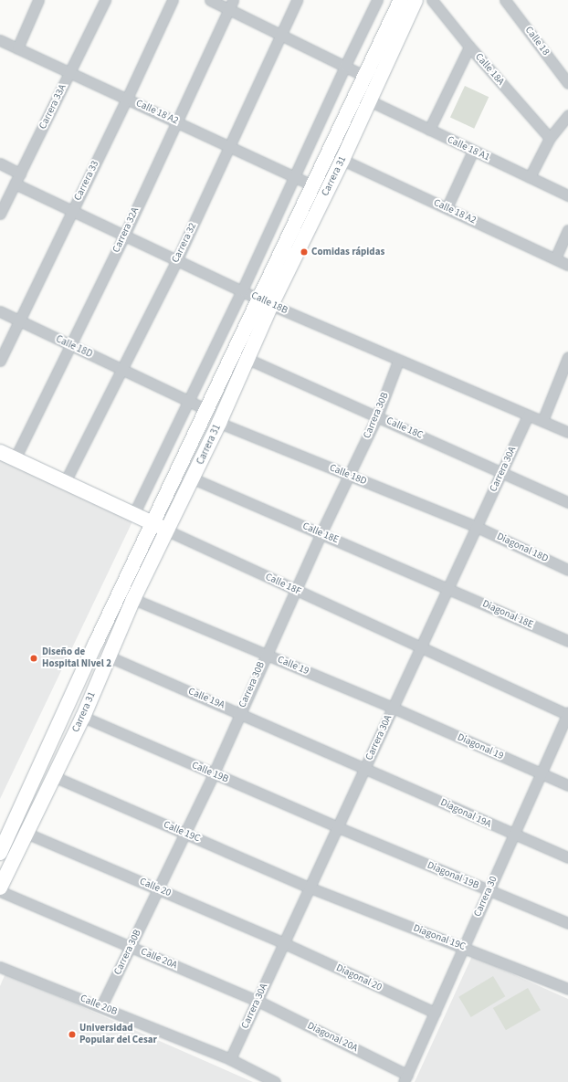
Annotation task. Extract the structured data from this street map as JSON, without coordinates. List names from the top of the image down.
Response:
{
  "streets": {
    "main road": ["Carrera 31", "Calle 18F"],
    "street": [
      "Calle 18",
      "Calle 18A",
      "Carrera 33A",
      "Calle 18 A2",
      "Calle 18 A1",
      "Carrera 33",
      "Carrera 32A",
      "Carrera 32",
      "Calle 18B",
      "Calle 18D",
      "Carrera 30B",
      "Calle 18C",
      "Carrera 30A",
      "Calle 18E",
      "Diagonal 18D",
      "Diagonal 18E",
      "Calle 19",
      "Calle 19A",
      "Diagonal 19",
      "Calle 19B",
      "Diagonal 19A",
      "Calle 19C",
      "Diagonal 19B",
      "Calle 20",
      "Carrera 30",
      "Diagonal 19C",
      "Calle 20A",
      "Diagonal 20",
      "Calle 20B",
      "Diagonal 20A"
    ]
  },
  "crossings": [
    ["Carrera 33A", "Calle 18 A2"],
    ["Carrera 33A", "Calle 18B"],
    ["Calle 18 A2", "Carrera 31"],
    ["Calle 18 A2", "Carrera 33"],
    ["Calle 18 A2", "Carrera 32A"],
    ["Calle 18 A2", "Carrera 32"],
    ["Calle 18 A1", "Carrera 31"],
    ["Carrera 31", "Calle 18B"],
    ["Carrera 31", "Calle 18D"],
    ["Carrera 31", "Calle 18C"],
    ["Carrera 31", "Calle 18E"],
    ["Carrera 31", "Calle 18F"],
    ["Carrera 31", "Calle 19"],
    ["Carrera 31", "Calle 19A"],
    ["Carrera 31", "Calle 19B"],
    ["Carrera 31", "Calle 19C"],
    ["Carrera 31", "Calle 20"],
    ["Carrera 33", "Calle 18B"],
    ["Carrera 33", "Calle 18D"],
    ["Carrera 32A", "Calle 18B"],
    ["Carrera 32A", "Calle 18D"],
    ["Carrera 32A", "Calle 18F"],
    ["Carrera 32", "Calle 18B"],
    ["Carrera 32", "Calle 18D"],
    ["Carrera 32", "Calle 18F"],
    ["Calle 18B", "Carrera 30B"],
    ["Calle 18B", "Carrera 30A"],
    ["Calle 18D", "Carrera 30B"],
    ["Calle 18D", "Carrera 30A"],
    ["Calle 18D", "Diagonal 18D"],
    ["Carrera 30B", "Calle 18C"],
    ["Carrera 30B", "Calle 18E"],
    ["Carrera 30B", "Calle 18F"],
    ["Carrera 30B", "Calle 19"],
    ["Carrera 30B", "Calle 19A"],
    ["Carrera 30B", "Calle 19B"],
    ["Carrera 30B", "Calle 19C"],
    ["Carrera 30B", "Calle 20"],
    ["Carrera 30B", "Calle 20A"],
    ["Carrera 30B", "Calle 20B"],
    ["Calle 18C", "Carrera 30A"],
    ["Carrera 30A", "Calle 18E"],
    ["Carrera 30A", "Diagonal 18D"],
    ["Carrera 30A", "Calle 18F"],
    ["Carrera 30A", "Diagonal 18E"],
    ["Carrera 30A", "Calle 19"],
    ["Carrera 30A", "Calle 19A"],
    ["Carrera 30A", "Diagonal 19"],
    ["Carrera 30A", "Calle 19B"],
    ["Carrera 30A", "Diagonal 19A"],
    ["Carrera 30A", "Calle 19C"],
    ["Carrera 30A", "Diagonal 19B"],
    ["Carrera 30A", "Calle 20"],
    ["Carrera 30A", "Diagonal 19C"],
    ["Carrera 30A", "Calle 20A"],
    ["Carrera 30A", "Diagonal 20"],
    ["Carrera 30A", "Calle 20B"],
    ["Carrera 30A", "Diagonal 20A"],
    ["Calle 18E", "Diagonal 18E"],
    ["Calle 18F", "Carrera 30"],
    ["Calle 19", "Diagonal 19"],
    ["Calle 19A", "Diagonal 19A"],
    ["Diagonal 19", "Carrera 30"],
    ["Calle 19B", "Diagonal 19B"],
    ["Diagonal 19A", "Carrera 30"],
    ["Calle 19C", "Diagonal 19C"],
    ["Diagonal 19B", "Carrera 30"],
    ["Calle 20", "Diagonal 20"],
    ["Carrera 30", "Diagonal 19C"],
    ["Carrera 30", "Diagonal 20"],
    ["Carrera 30", "Diagonal 20A"],
    ["Calle 20A", "Diagonal 20A"]
  ],
  "places": ["Comidas rápidas", "Diseño de Hospital NIvel 2", "Universidad Popular del Cesar"]
}
